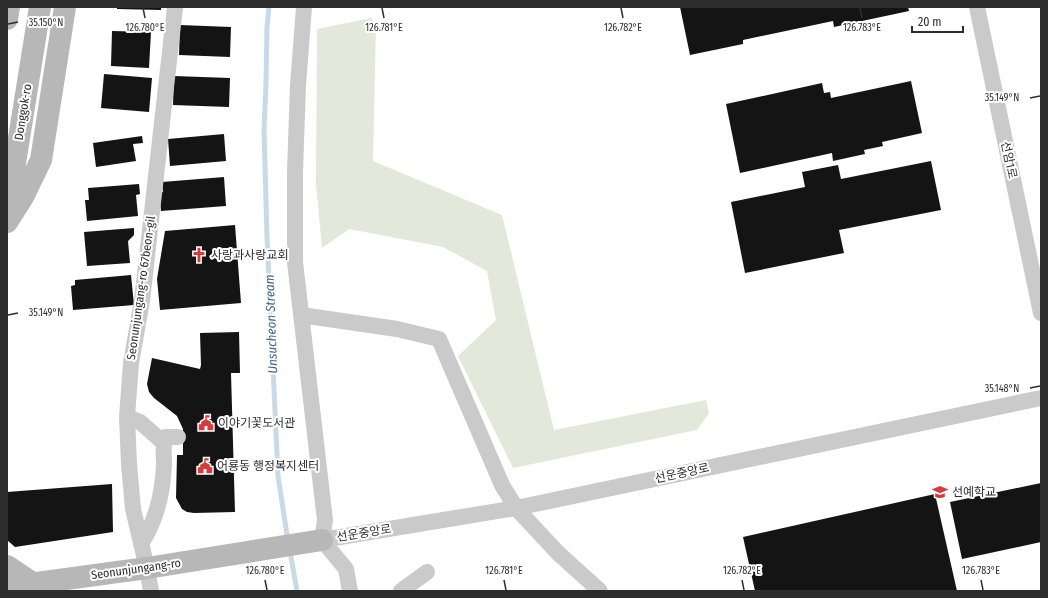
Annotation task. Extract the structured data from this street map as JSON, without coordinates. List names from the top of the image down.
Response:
{
  "streets": {
    "main road": ["Donggok-ro", "선운중앙로", "Seonunjungang-ro"],
    "street": ["선암1로", "Seonunjungang-ro 67beon-gil"]
  },
  "crossings": [
    ["Seonunjungang-ro 67beon-gil", "Seonunjungang-ro"],
    ["선운중앙로", "Seonunjungang-ro"]
  ],
  "water": ["Unsucheon Stream"],
  "places": {
    "church": ["사랑과사랑교회"],
    "public building": ["이야기꽃도서관", "어룡동 행정복지센터"],
    "school or university": ["선예학교"]
  },
  "scale_bar": "20 m",
  "coordinates": [
    "35.150°N",
    "126.780°E",
    "126.781°E",
    "126.782°E",
    "126.783°E",
    "35.149°N",
    "35.148°N"
  ]
}
